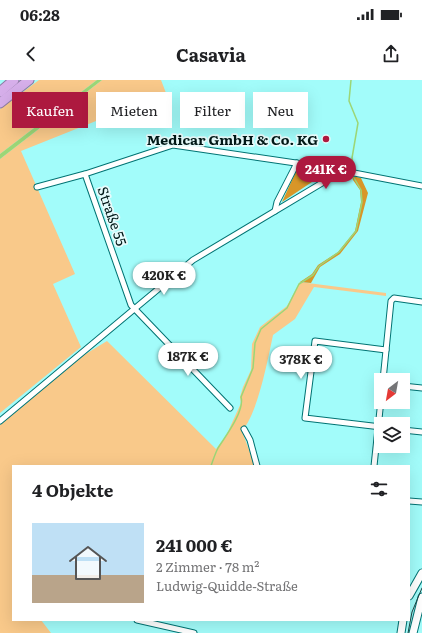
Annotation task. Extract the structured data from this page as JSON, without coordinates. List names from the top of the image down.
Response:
{
  "streets": {
    "street": ["Straße 55"]
  },
  "places": ["Medicar GmbH & Co. KG"],
  "north": "bottom left",
  "page": {
    "status": "06:28",
    "header": "Casavia",
    "chip": [
      "Kaufen",
      "Mieten",
      "Filter",
      "Neu"
    ],
    "price": [
      "241K €",
      "420K €",
      "187K €",
      "378K €"
    ],
    "heading": "4 Objekte",
    "list": [
      {
        "name": "241 000 €",
        "note": "2 Zimmer · 78 m² · Ludwig-Quidde-Straße"
      }
    ]
  }
}
